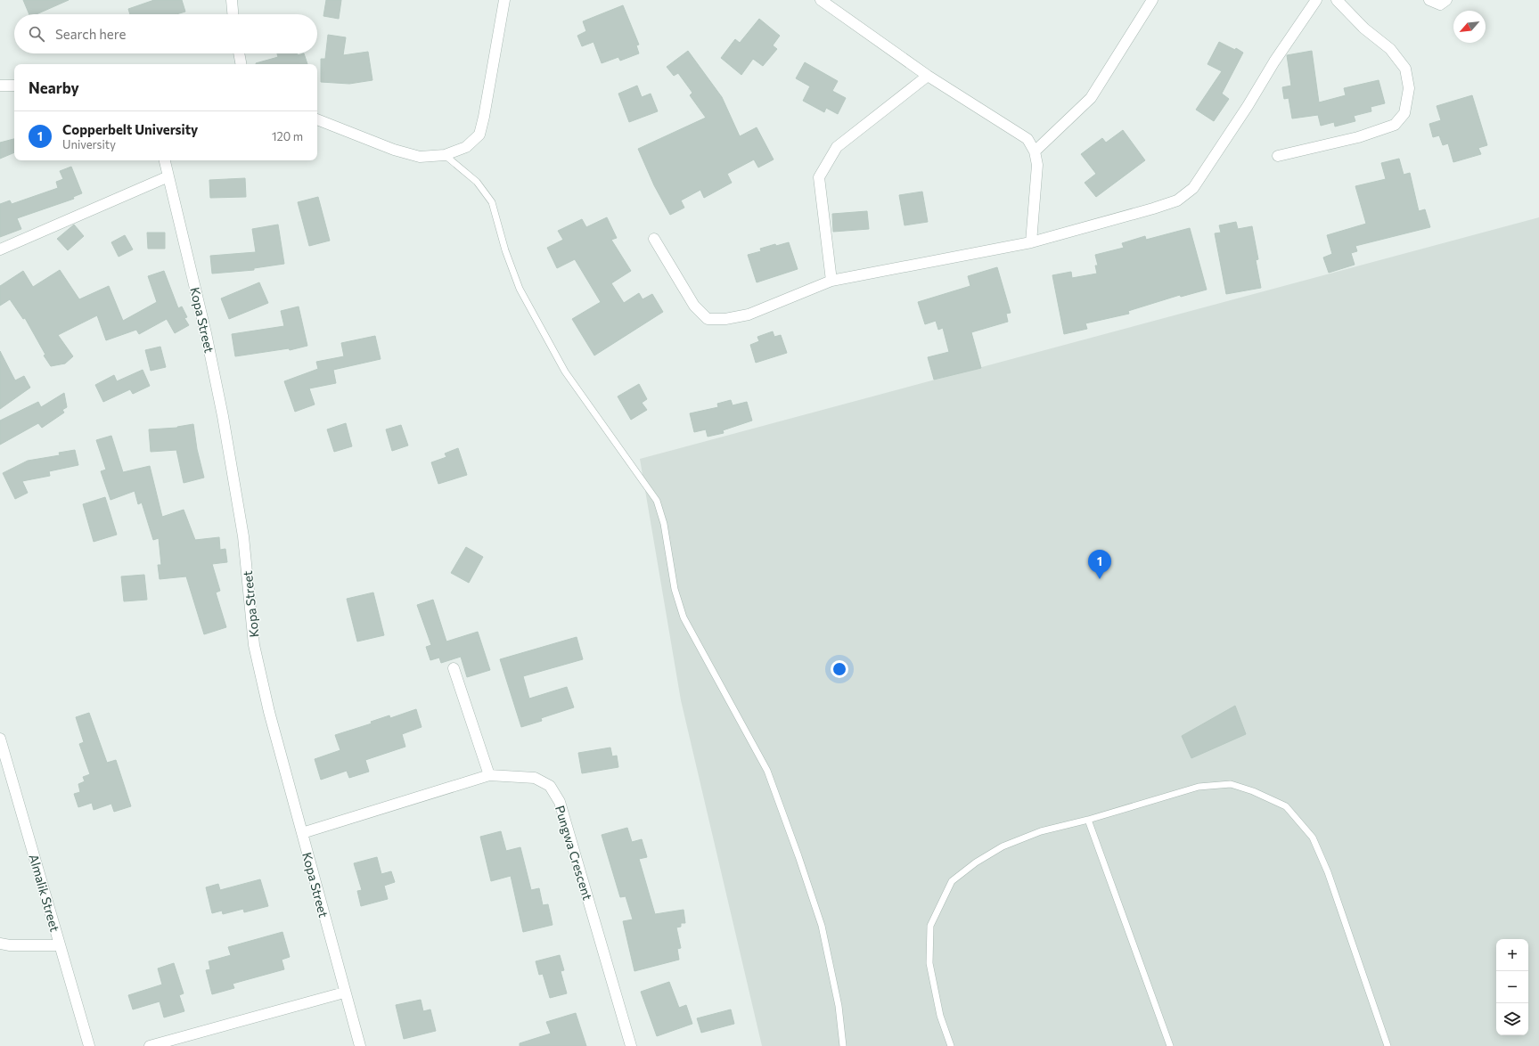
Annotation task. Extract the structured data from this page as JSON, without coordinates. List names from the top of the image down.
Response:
{
  "streets": {
    "street": ["Kopa Street", "Pungwa Crescent", "Almalik Street"]
  },
  "crossings": [
    ["Kopa Street", "Pungwa Crescent"]
  ],
  "north": "bottom left",
  "page": {
    "search": "Search here",
    "heading": "Nearby",
    "list": [
      {
        "mark": "1",
        "name": "Copperbelt University",
        "note": "University",
        "value": "120 m"
      }
    ],
    "pins": "1",
    "map_buttons": ["+", "−"]
  }
}
